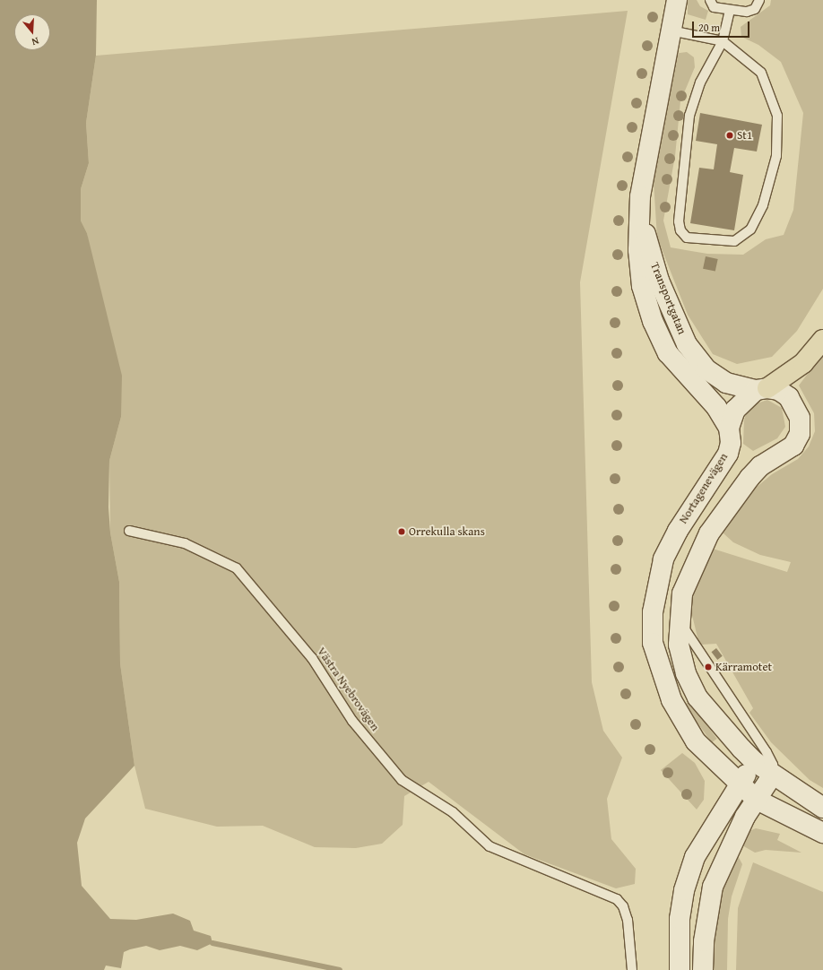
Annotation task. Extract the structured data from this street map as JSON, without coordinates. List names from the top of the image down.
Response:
{
  "streets": {
    "street": ["Transportgatan", "Nortagenevägen"],
    "lane": ["Västra Nyebrovägen"]
  },
  "crossings": [
    ["Transportgatan", "Nortagenevägen"]
  ],
  "places": ["St1", "Orrekulla skans", "Kärramotet"],
  "scale_bar": "20 m",
  "north": "bottom"
}
